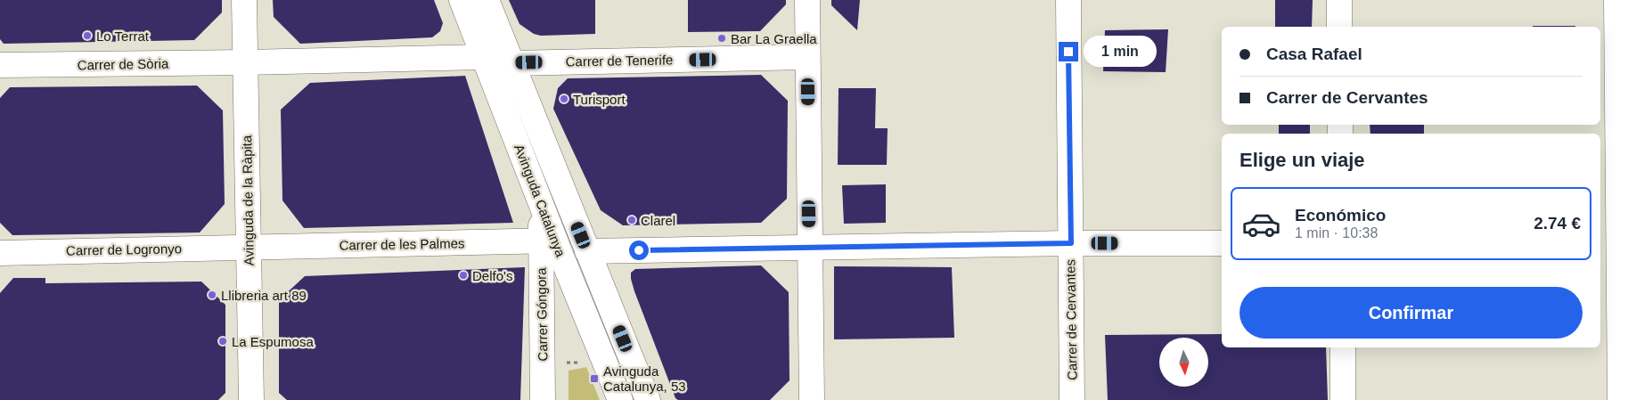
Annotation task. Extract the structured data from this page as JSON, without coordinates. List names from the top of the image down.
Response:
{
  "streets": {
    "street": [
      "Carrer de Tenerife",
      "Carrer de Sòria",
      "Avinguda de la Ràpita",
      "Avinguda Catalunya",
      "Carrer de les Palmes",
      "Carrer de Logronyo",
      "Carrer Góngora",
      "Carrer de Cervantes"
    ]
  },
  "crossings": [
    ["Carrer de Sòria", "Avinguda de la Ràpita"],
    ["Avinguda de la Ràpita", "Carrer de les Palmes"],
    ["Avinguda de la Ràpita", "Carrer de Logronyo"],
    ["Avinguda Catalunya", "Carrer de les Palmes"],
    ["Avinguda Catalunya", "Carrer Góngora"],
    ["Carrer de les Palmes", "Carrer de Logronyo"],
    ["Carrer de les Palmes", "Carrer Góngora"]
  ],
  "places": {
    "other": [
      "Lo Terrat",
      "Bar La Graella",
      "Turisport",
      "Clarel",
      "Delfo's",
      "Llibreria art 89",
      "La Espumosa"
    ],
    "transit": ["Avinguda Catalunya, 53"]
  },
  "north": "bottom",
  "page": {
    "banner": ["Casa Rafael", "Carrer de Cervantes"],
    "bubble": "1 min",
    "heading": "Elige un viaje",
    "list": [
      {
        "name": "Económico",
        "note": "1 min · 10:38",
        "value": "2.74 €"
      }
    ],
    "buttons": "Confirmar"
  }
}
